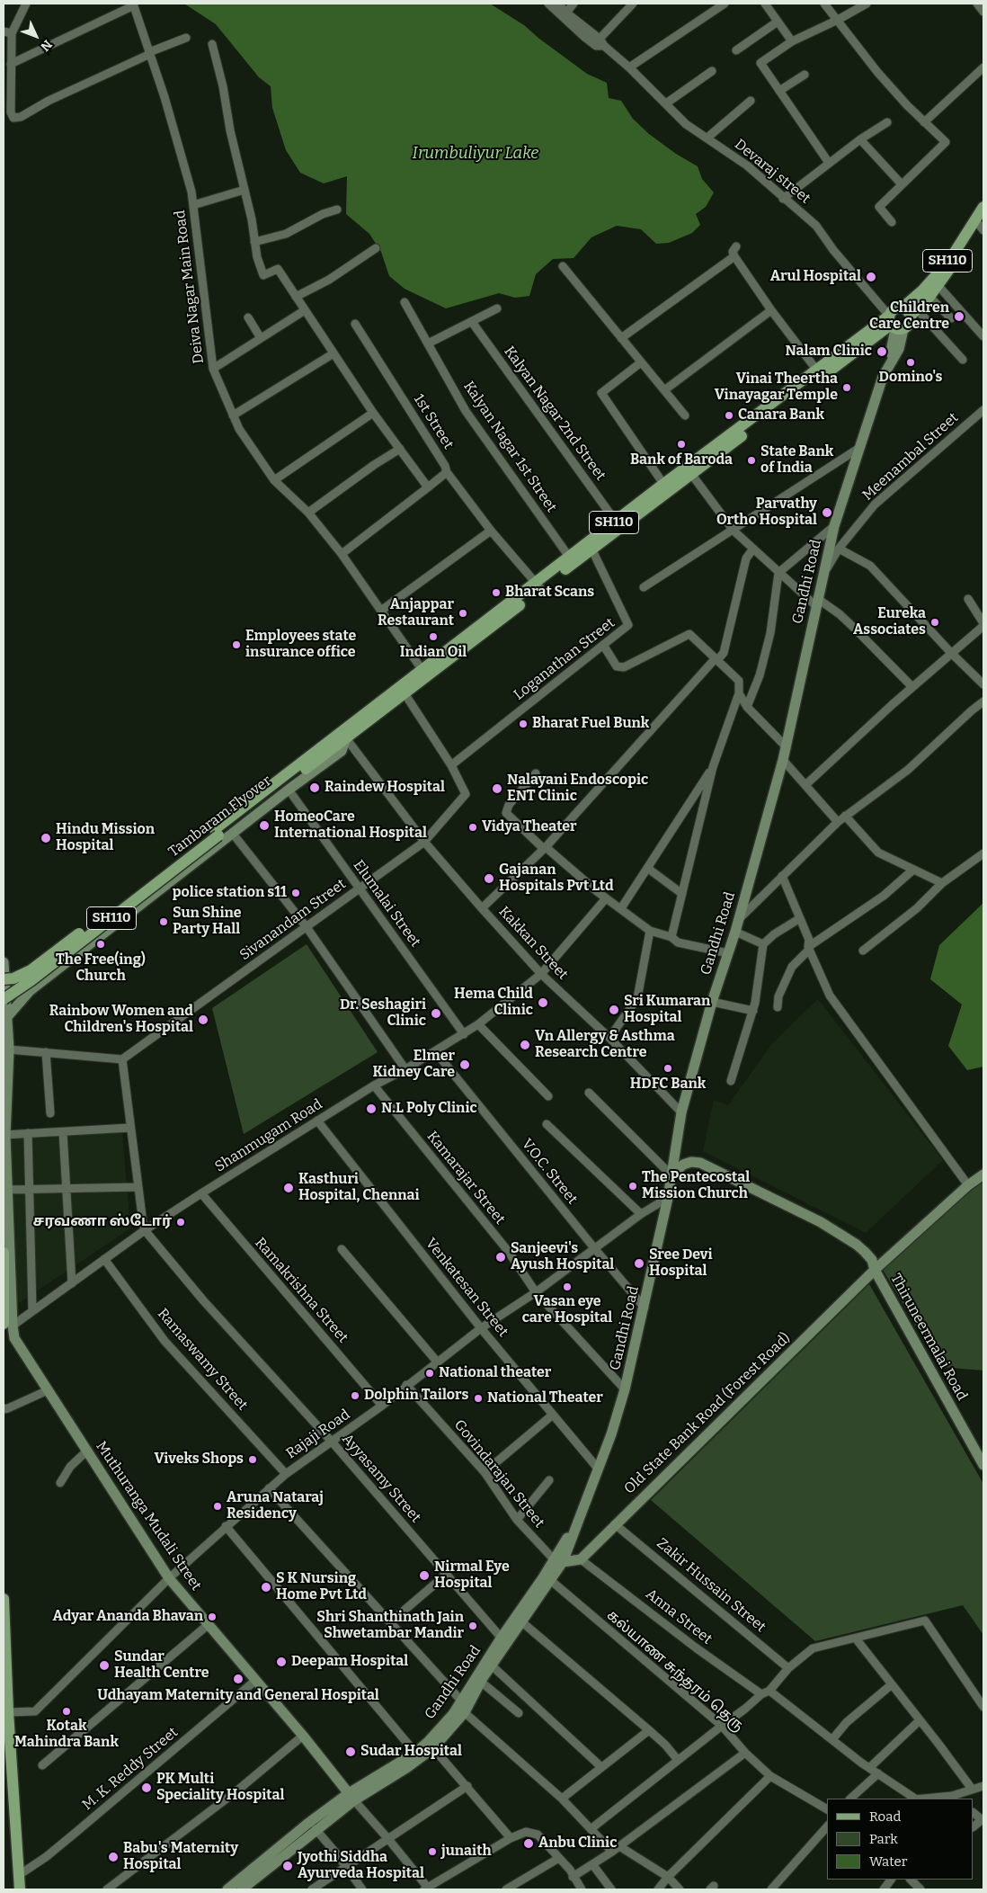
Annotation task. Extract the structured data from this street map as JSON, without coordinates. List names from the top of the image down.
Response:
{
  "streets": {
    "main road": [
      "SH110",
      "Gandhi Road",
      "Tambaram Flyover",
      "Thiruneermalai Road",
      "Old State Bank Road (Forest Road)",
      "Muthuranga Mudali Street"
    ],
    "street": [
      "Devaraj street",
      "Deiva Nagar Main Road",
      "Kalyan Nagar 2nd Street",
      "1st Street",
      "Kalyan Nagar 1st Street",
      "Meenambal Street",
      "Loganathan Street",
      "Elumalai Street",
      "Sivanandam Street",
      "Kakkan Street",
      "Shanmugam Road",
      "V.O.C. Street",
      "Kamarajar Street",
      "Venkatesan Street",
      "Ramakrishna Street",
      "Ramaswamy Street",
      "Rajaji Road",
      "Govindarajan Street",
      "Ayyasamy Street",
      "Zakir Hussain Street",
      "Anna Street",
      "கல்யாண சுந்தரம் தெரு",
      "M. K. Reddy Street"
    ]
  },
  "crossings": [
    ["Devaraj street", "SH110"],
    ["Devaraj street", "Gandhi Road"],
    ["SH110", "Deiva Nagar Main Road"],
    ["SH110", "Kalyan Nagar 2nd Street"],
    ["SH110", "1st Street"],
    ["SH110", "Kalyan Nagar 1st Street"],
    ["SH110", "Gandhi Road"],
    ["SH110", "Loganathan Street"],
    ["SH110", "Tambaram Flyover"],
    ["SH110", "Sivanandam Street"],
    ["SH110", "Kakkan Street"],
    ["Meenambal Street", "Gandhi Road"],
    ["Gandhi Road", "Kakkan Street"],
    ["Gandhi Road", "V.O.C. Street"],
    ["Gandhi Road", "Kamarajar Street"],
    ["Gandhi Road", "Venkatesan Street"],
    ["Gandhi Road", "Thiruneermalai Road"],
    ["Gandhi Road", "Rajaji Road"],
    ["Gandhi Road", "Govindarajan Street"],
    ["Gandhi Road", "Ayyasamy Street"],
    ["Gandhi Road", "Muthuranga Mudali Street"],
    ["Gandhi Road", "கல்யாண சுந்தரம் தெரு"],
    ["Loganathan Street", "Sivanandam Street"],
    ["Tambaram Flyover", "Kakkan Street"],
    ["Elumalai Street", "Sivanandam Street"],
    ["Elumalai Street", "Shanmugam Road"],
    ["Sivanandam Street", "Kakkan Street"],
    ["Kakkan Street", "Shanmugam Road"],
    ["Shanmugam Road", "V.O.C. Street"],
    ["Shanmugam Road", "Kamarajar Street"],
    ["Shanmugam Road", "Venkatesan Street"],
    ["Shanmugam Road", "Ramakrishna Street"],
    ["Shanmugam Road", "Ramaswamy Street"],
    ["Shanmugam Road", "Ayyasamy Street"],
    ["Shanmugam Road", "Muthuranga Mudali Street"],
    ["V.O.C. Street", "Rajaji Road"],
    ["Kamarajar Street", "Rajaji Road"],
    ["Venkatesan Street", "Rajaji Road"],
    ["Ramakrishna Street", "Rajaji Road"],
    ["Thiruneermalai Road", "Old State Bank Road (Forest Road)"],
    ["Ramaswamy Street", "Rajaji Road"],
    ["Old State Bank Road (Forest Road)", "Zakir Hussain Street"],
    ["Old State Bank Road (Forest Road)", "Anna Street"],
    ["Rajaji Road", "Govindarajan Street"],
    ["Rajaji Road", "Ayyasamy Street"],
    ["Rajaji Road", "Muthuranga Mudali Street"],
    ["Muthuranga Mudali Street", "M. K. Reddy Street"]
  ],
  "water": ["Irumbuliyur Lake"],
  "places": [
    "Arul Hospital",
    "Children Care Centre",
    "Nalam Clinic",
    "Domino's",
    "Vinai Theertha Vinayagar Temple",
    "Canara Bank",
    "Bank of Baroda",
    "State Bank of India",
    "Parvathy Ortho Hospital",
    "Bharat Scans",
    "Anjappar Restaurant",
    "Eureka Associates",
    "Indian Oil",
    "Employees state insurance office",
    "Bharat Fuel Bunk",
    "Raindew Hospital",
    "Nalayani Endoscopic ENT Clinic",
    "HomeoCare International Hospital",
    "Vidya Theater",
    "Hindu Mission Hospital",
    "Gajanan Hospitals Pvt Ltd",
    "police station s11",
    "Sun Shine Party Hall",
    "The Free(ing) Church",
    "Hema Child Clinic",
    "Sri Kumaran Hospital",
    "Dr. Seshagiri Clinic",
    "Rainbow Women and Children's Hospital",
    "Vn Allergy & Asthma Research Centre",
    "Elmer Kidney Care",
    "HDFC Bank",
    "N.L Poly Clinic",
    "The Pentecostal Mission Church",
    "Kasthuri Hospital, Chennai",
    "சரவணா ஸ்டோர்",
    "Sanjeevi's Ayush Hospital",
    "Sree Devi Hospital",
    "Vasan eye care Hospital",
    "National theater",
    "Dolphin Tailors",
    "National Theater",
    "Viveks Shops",
    "Aruna Nataraj Residency",
    "Nirmal Eye Hospital",
    "S K Nursing Home Pvt Ltd",
    "Adyar Ananda Bhavan",
    "Shri Shanthinath Jain Shwetambar Mandir",
    "Deepam Hospital",
    "Sundar Health Centre",
    "Udhayam Maternity and General Hospital",
    "Kotak Mahindra Bank",
    "Sudar Hospital",
    "PK Multi Speciality Hospital",
    "Anbu Clinic",
    "junaith",
    "Babu's Maternity Hospital",
    "Jyothi Siddha Ayurveda Hospital"
  ],
  "legend": ["Road", "Park", "Water"],
  "north": "bottom right"
}
